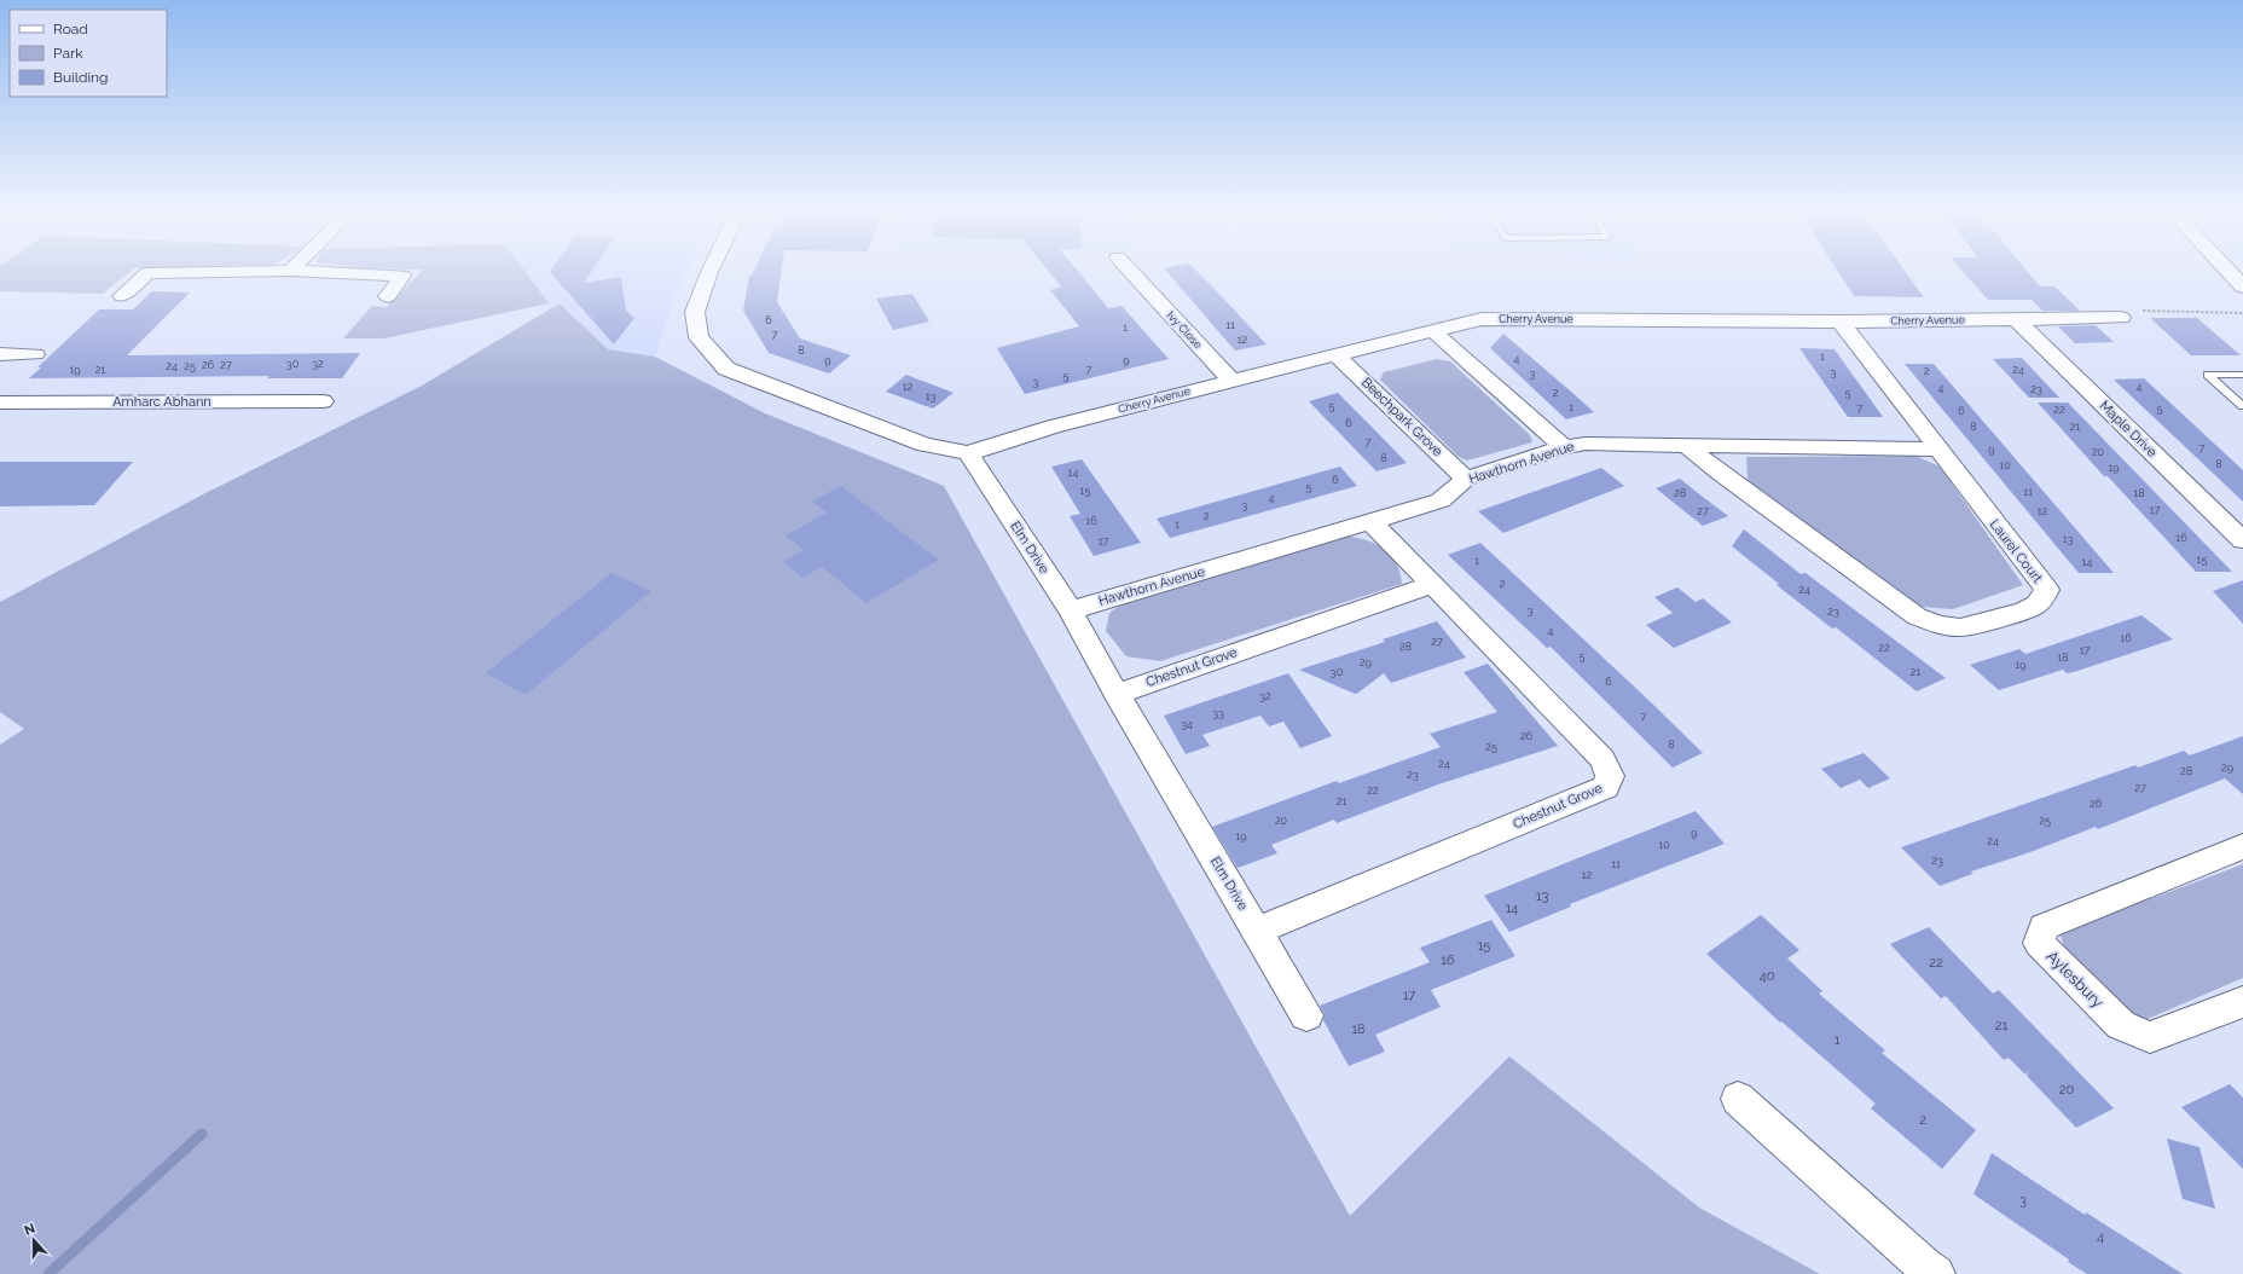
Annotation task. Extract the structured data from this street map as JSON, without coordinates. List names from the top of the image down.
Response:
{
  "streets": {
    "street": [
      "Cherry Avenue",
      "Ivy Close",
      "Amharc Abhann",
      "Beechpark Grove",
      "Maple Drive",
      "Hawthorn Avenue",
      "Elm Drive",
      "Laurel Court",
      "Chestnut Grove",
      "Aylesbury"
    ]
  },
  "crossings": [
    ["Cherry Avenue", "Ivy Close"],
    ["Cherry Avenue", "Beechpark Grove"],
    ["Cherry Avenue", "Maple Drive"],
    ["Cherry Avenue", "Elm Drive"],
    ["Cherry Avenue", "Laurel Court"],
    ["Beechpark Grove", "Hawthorn Avenue"],
    ["Hawthorn Avenue", "Elm Drive"],
    ["Hawthorn Avenue", "Laurel Court"],
    ["Hawthorn Avenue", "Chestnut Grove"],
    ["Elm Drive", "Chestnut Grove"]
  ],
  "house_numbers": [
    "6",
    "11",
    "1",
    "7",
    "12",
    "8",
    "1",
    "4",
    "9",
    "9",
    "30",
    "32",
    "26",
    "27",
    "24",
    "25",
    "19",
    "21",
    "7",
    "24",
    "2",
    "3",
    "3",
    "5",
    "3",
    "12",
    "4",
    "4",
    "23",
    "2",
    "5",
    "13",
    "5",
    "1",
    "7",
    "5",
    "22",
    "6",
    "6",
    "8",
    "21",
    "7",
    "7",
    "9",
    "20",
    "8",
    "8",
    "10",
    "19",
    "14",
    "6",
    "5",
    "15",
    "11",
    "28",
    "18",
    "4",
    "3",
    "17",
    "27",
    "12",
    "2",
    "16",
    "1",
    "16",
    "13",
    "17",
    "15",
    "1",
    "14",
    "2",
    "24",
    "3",
    "23",
    "4",
    "16",
    "27",
    "28",
    "22",
    "17",
    "5",
    "18",
    "29",
    "19",
    "30",
    "21",
    "6",
    "32",
    "33",
    "7",
    "34",
    "26",
    "8",
    "25",
    "24",
    "29",
    "28",
    "23",
    "27",
    "22",
    "21",
    "26",
    "20",
    "25",
    "9",
    "19",
    "24",
    "10",
    "23",
    "11",
    "12",
    "13",
    "14",
    "15",
    "16",
    "22",
    "40",
    "17",
    "21",
    "18",
    "1",
    "20",
    "2",
    "3",
    "4"
  ],
  "legend": ["Road", "Park", "Building"],
  "north": "top"
}
